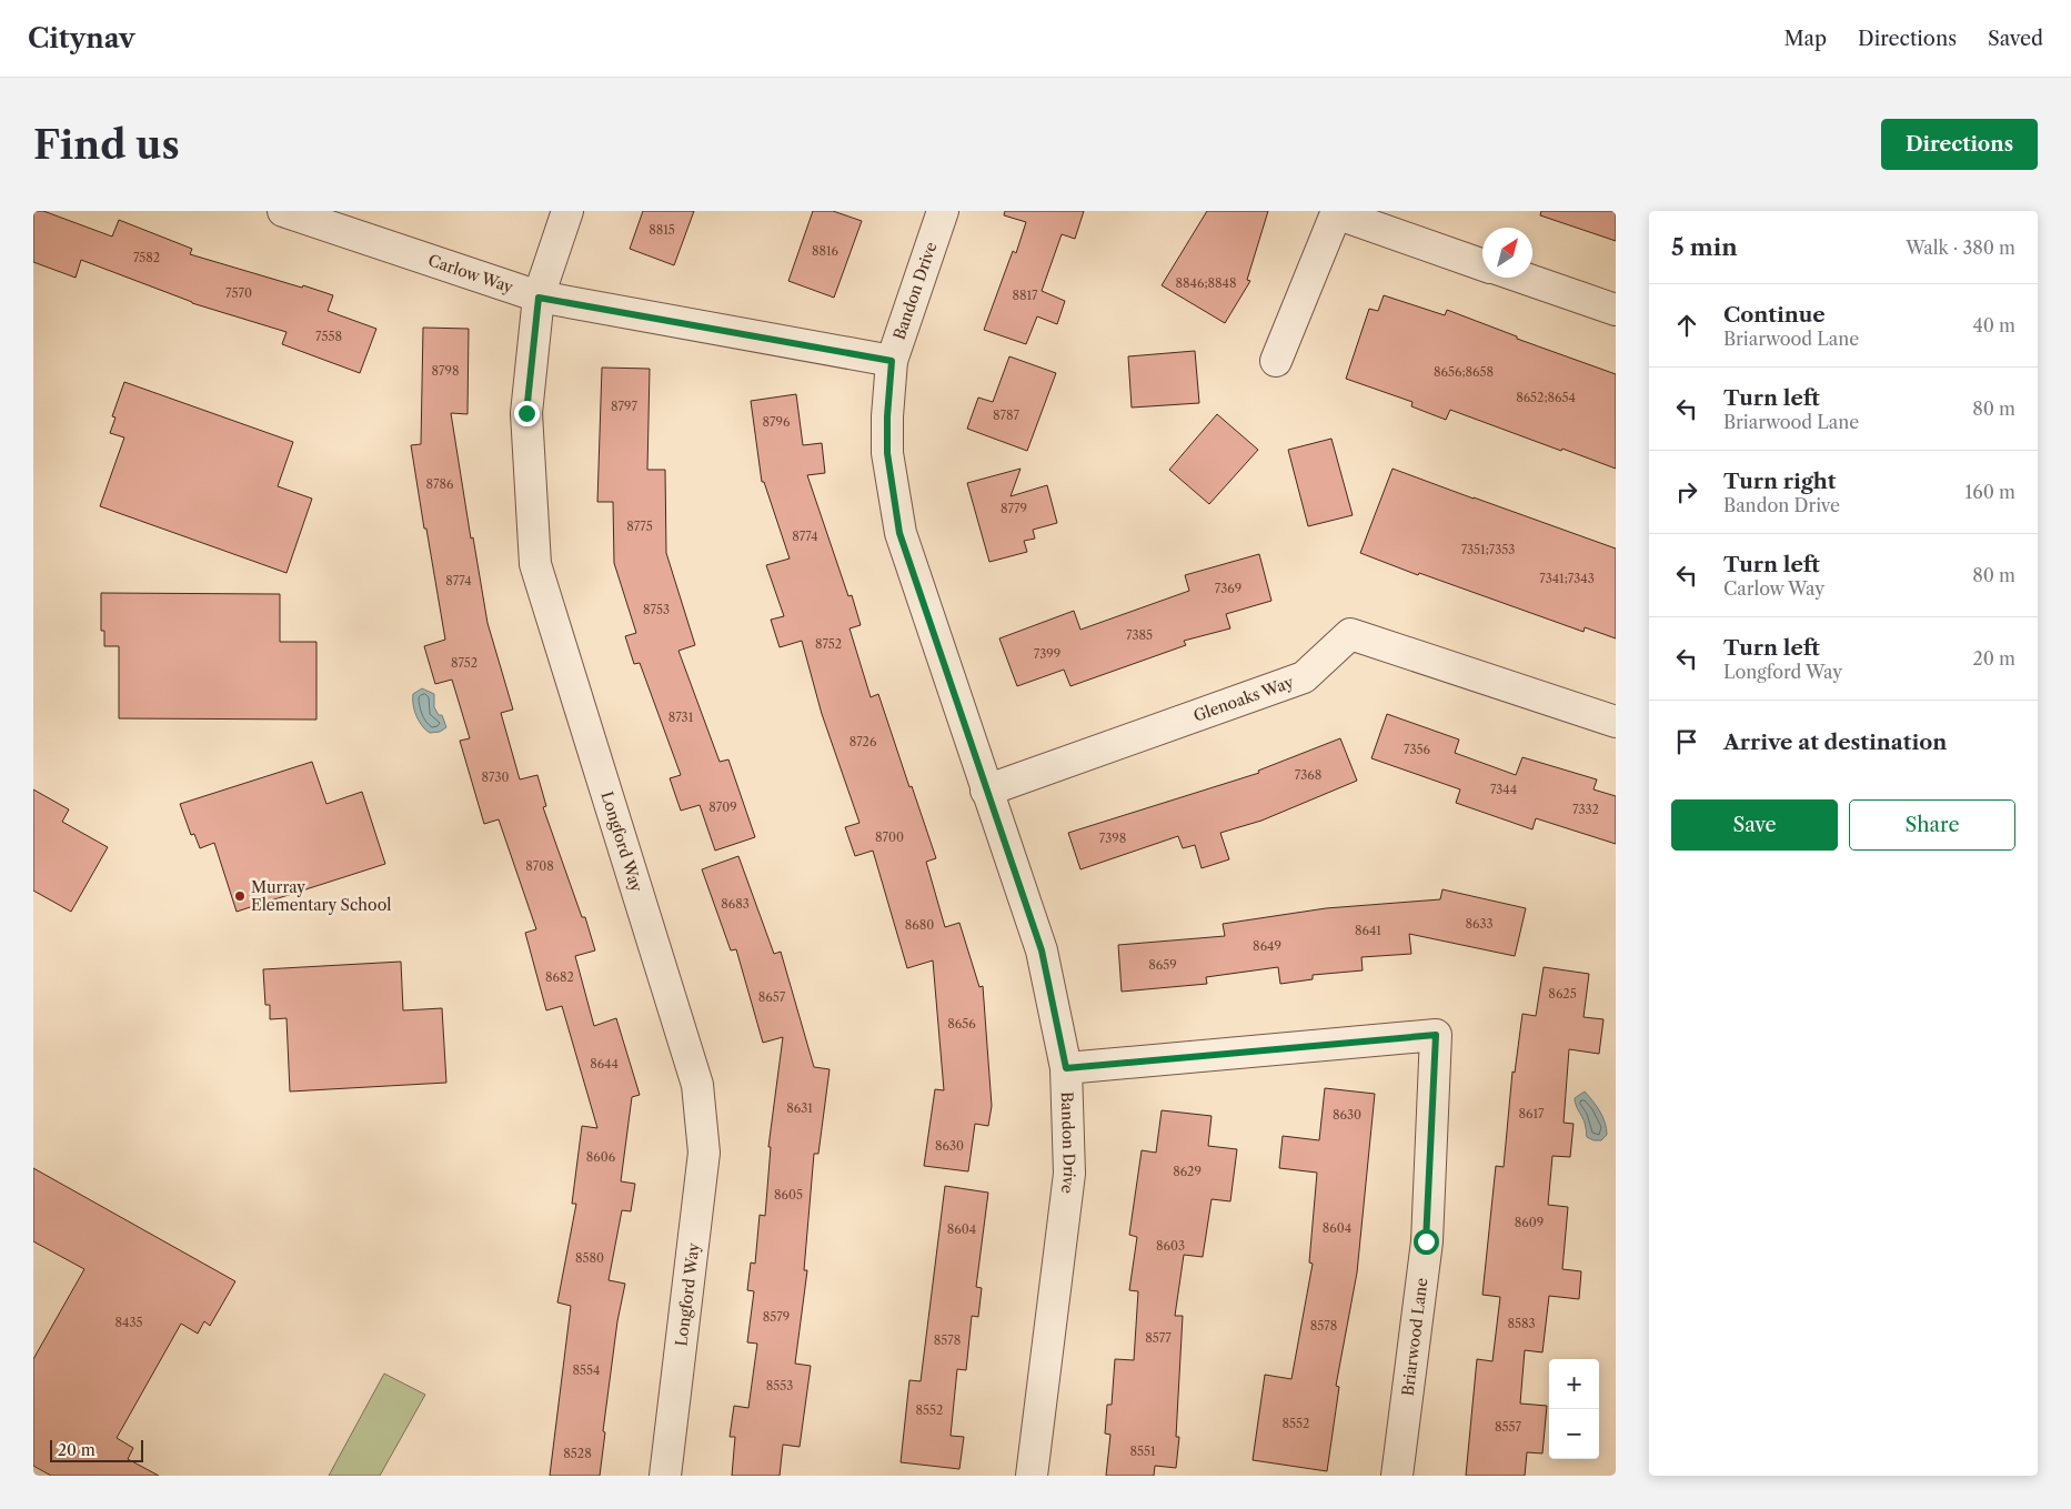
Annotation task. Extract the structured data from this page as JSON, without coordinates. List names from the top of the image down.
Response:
{
  "streets": {
    "street": [
      "Carlow Way",
      "Bandon Drive",
      "Glenoaks Way",
      "Longford Way",
      "Briarwood Lane"
    ]
  },
  "crossings": [
    ["Carlow Way", "Bandon Drive"],
    ["Carlow Way", "Longford Way"],
    ["Bandon Drive", "Glenoaks Way"],
    ["Bandon Drive", "Briarwood Lane"]
  ],
  "places": ["Murray Elementary School"],
  "house_numbers": [
    "8815",
    "8816",
    "7582",
    "8846;8848",
    "7570",
    "8817",
    "7558",
    "8798",
    "8656;8658",
    "8652;8654",
    "8797",
    "8787",
    "8796",
    "8786",
    "8779",
    "8775",
    "8774",
    "7351;7353",
    "7341;7343",
    "8774",
    "7369",
    "8753",
    "7385",
    "8752",
    "7399",
    "8752",
    "8731",
    "8726",
    "7356",
    "7368",
    "8730",
    "7344",
    "8709",
    "7332",
    "8700",
    "7398",
    "8708",
    "8683",
    "8633",
    "8680",
    "8641",
    "8649",
    "8659",
    "8682",
    "8625",
    "8657",
    "8656",
    "8644",
    "8631",
    "8617",
    "8630",
    "8630",
    "8606",
    "8629",
    "8605",
    "8609",
    "8604",
    "8604",
    "8603",
    "8580",
    "8579",
    "8435",
    "8583",
    "8578",
    "8577",
    "8578",
    "8554",
    "8553",
    "8552",
    "8552",
    "8557",
    "8551",
    "8528"
  ],
  "scale_bar": "20 m",
  "north": "top right",
  "page": {
    "header": "Citynav",
    "nav": ["Map", "Directions", "Saved"],
    "buttons": [
      "Directions",
      ["Save", "Share"]
    ],
    "title": "Find us",
    "heading": ["5 min", "Walk · 380 m"],
    "list": [
      ["Continue", "Briarwood Lane", "40 m"],
      ["Turn left", "Briarwood Lane", "80 m"],
      ["Turn right", "Bandon Drive", "160 m"],
      ["Turn left", "Carlow Way", "80 m"],
      ["Turn left", "Longford Way", "20 m"],
      "Arrive at destination"
    ],
    "map_buttons": ["+", "−"],
    "scale": "20 m"
  }
}
